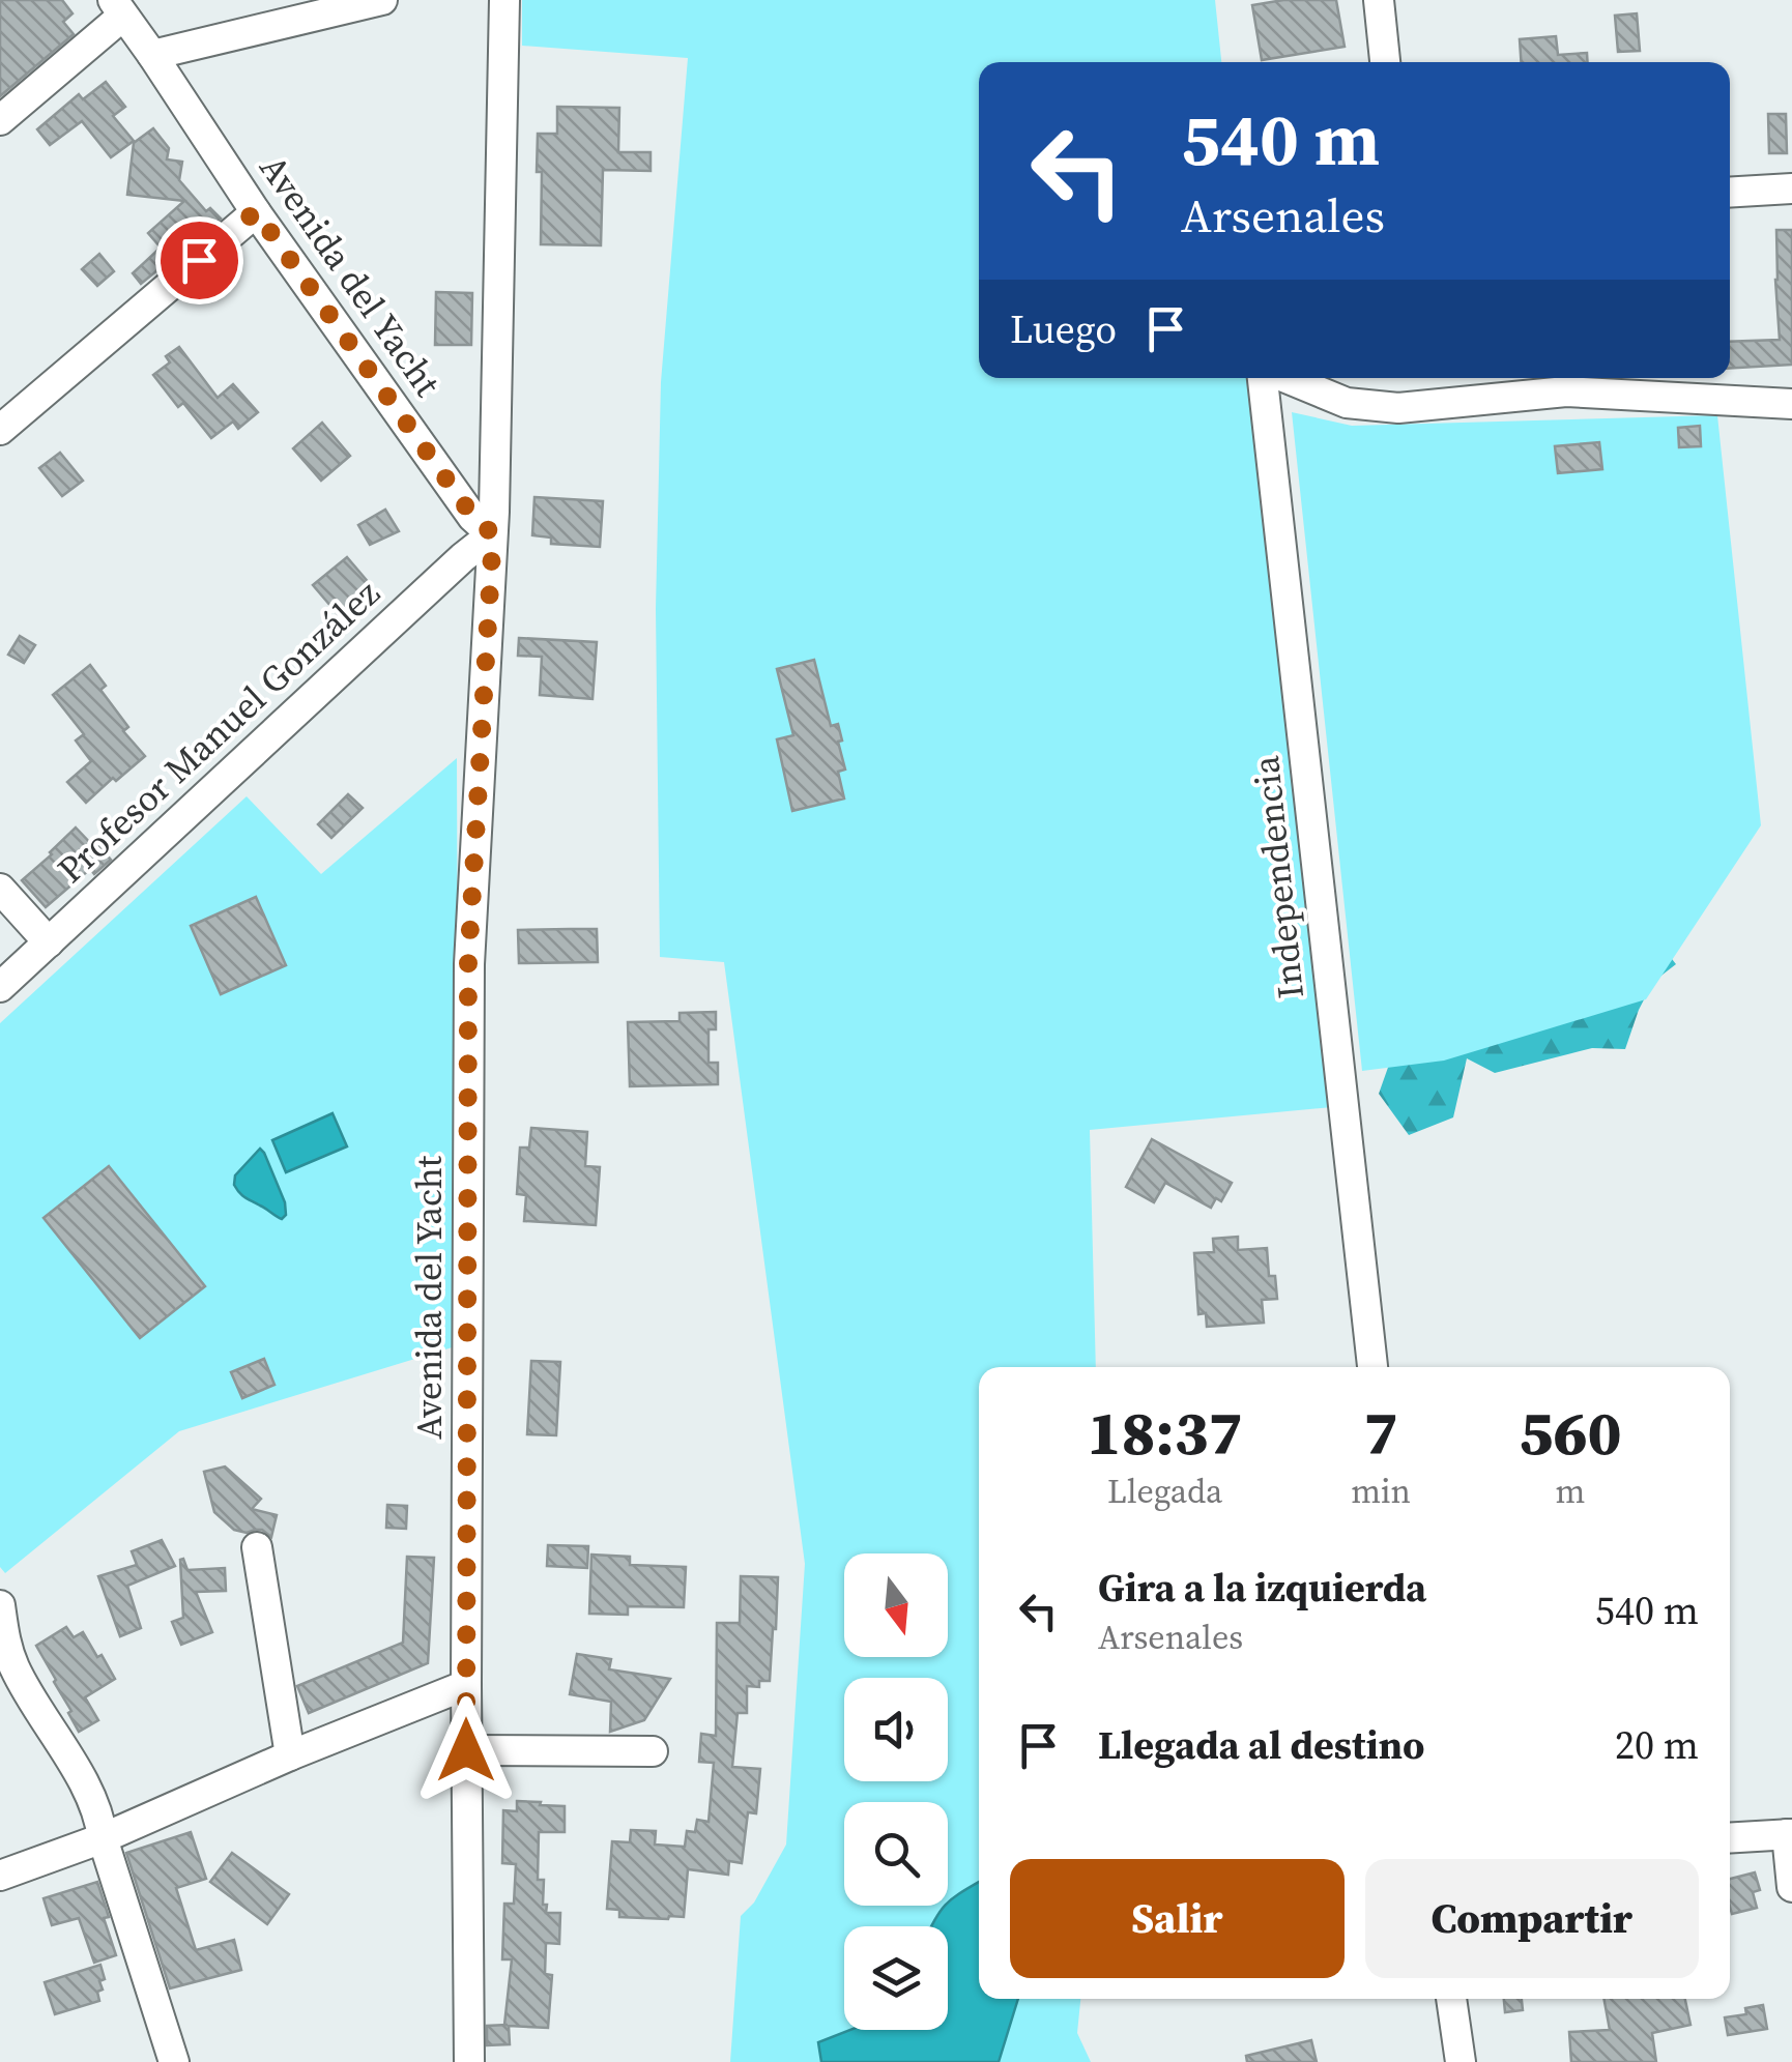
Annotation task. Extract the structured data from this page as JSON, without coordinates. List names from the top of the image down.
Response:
{
  "streets": {
    "street": ["Avenida del Yacht", "Profesor Manuel González", "Independencia"]
  },
  "crossings": [
    ["Avenida del Yacht", "Profesor Manuel González"]
  ],
  "north": "bottom",
  "page": {
    "turn": ["540 m", "Arsenales"],
    "then": "Luego",
    "eta": [
      "18:37",
      "Llegada",
      "7",
      "min",
      "560",
      "m"
    ],
    "list": [
      {
        "name": "Gira a la izquierda",
        "note": "Arsenales",
        "value": "540 m"
      },
      {
        "name": "Llegada al destino",
        "value": "20 m"
      }
    ],
    "buttons": ["Salir", "Compartir"]
  }
}
